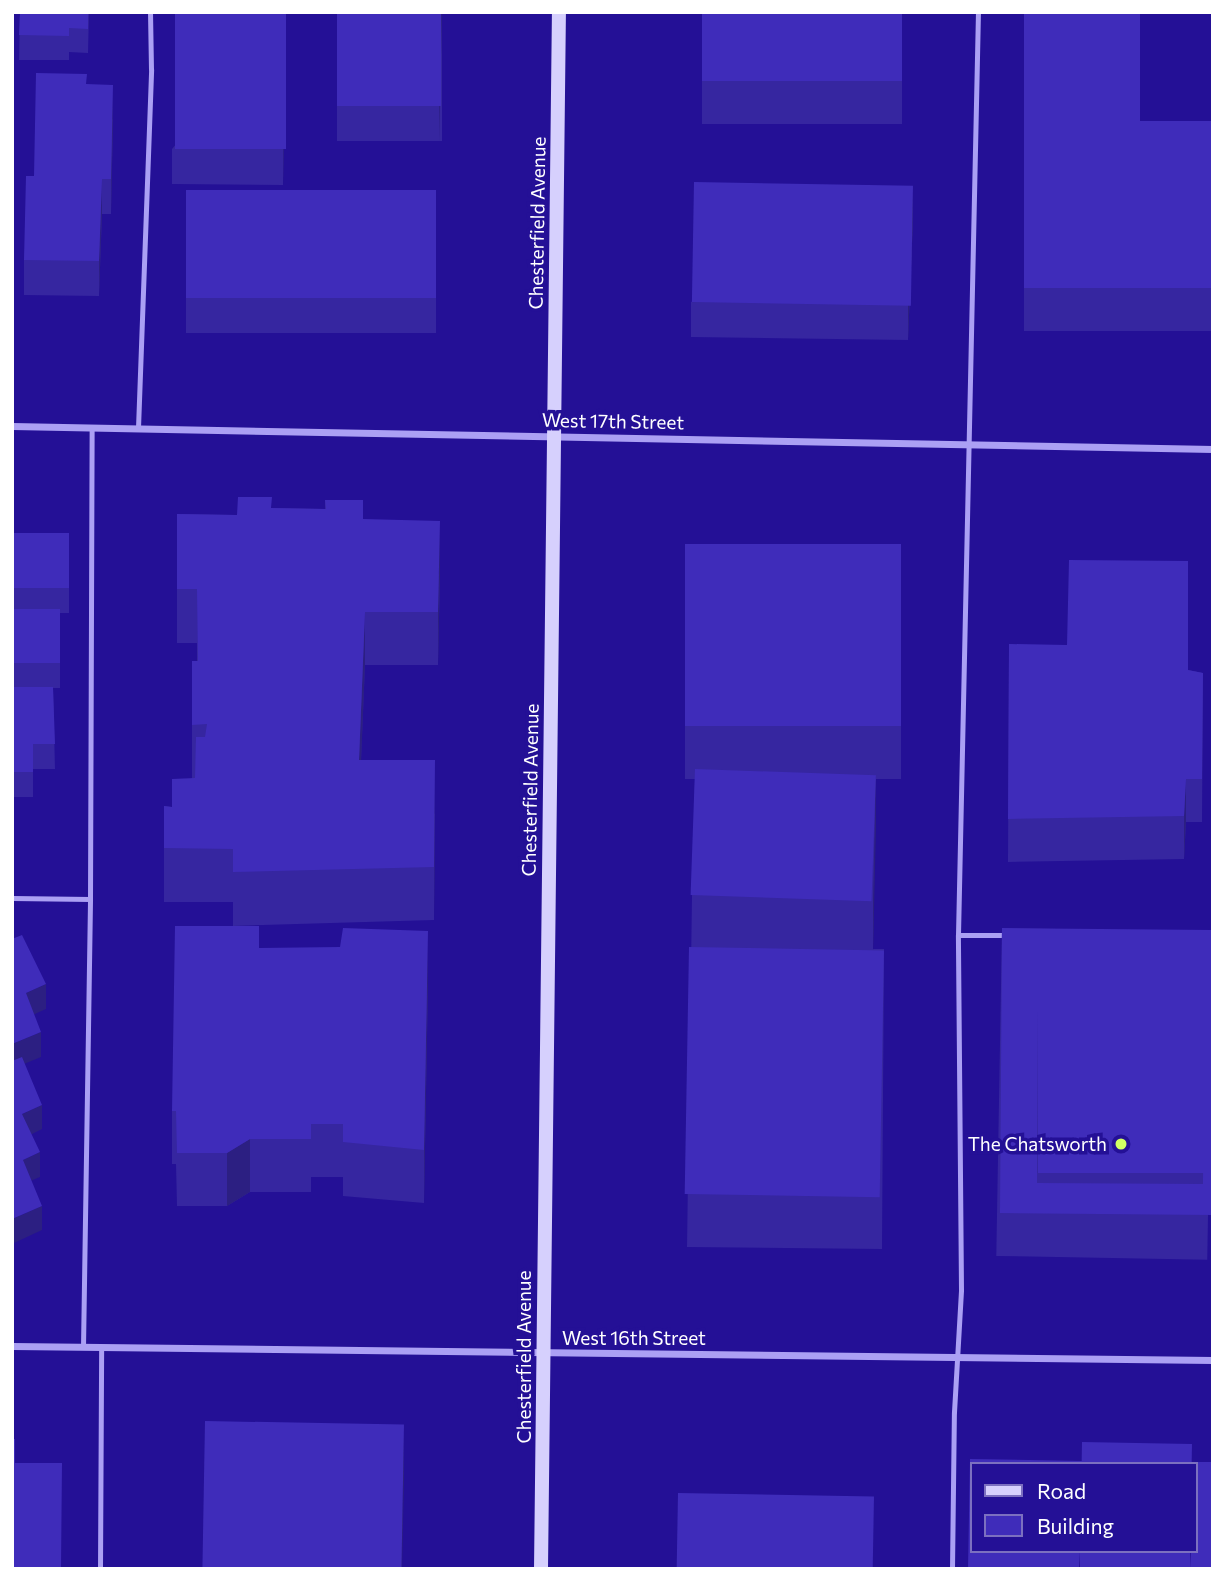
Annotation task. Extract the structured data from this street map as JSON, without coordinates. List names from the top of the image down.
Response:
{
  "streets": {
    "street": ["Chesterfield Avenue", "West 17th Street", "West 16th Street"]
  },
  "crossings": [
    ["Chesterfield Avenue", "West 17th Street"],
    ["Chesterfield Avenue", "West 16th Street"]
  ],
  "places": ["The Chatsworth"],
  "legend": ["Road", "Building"]
}
